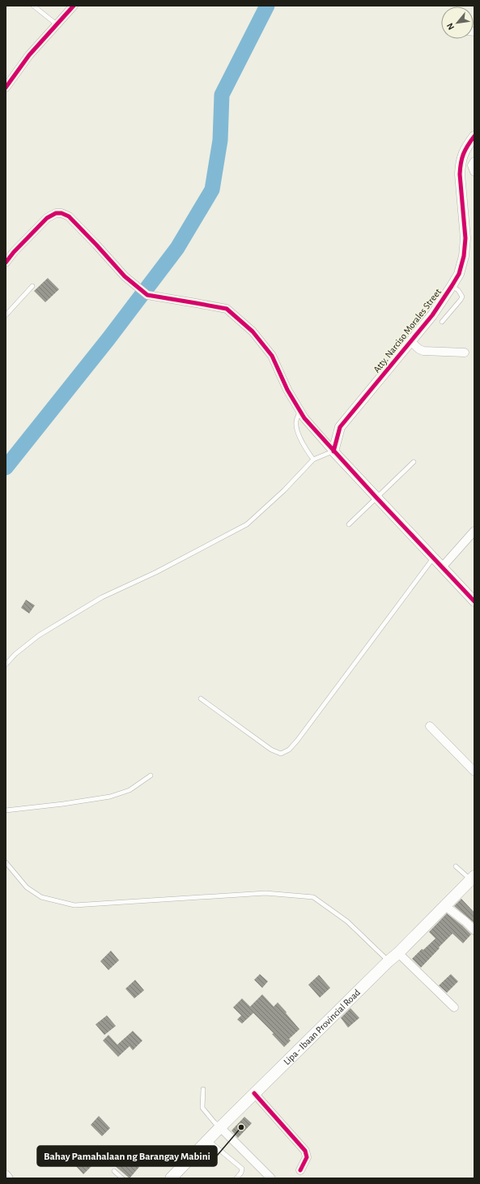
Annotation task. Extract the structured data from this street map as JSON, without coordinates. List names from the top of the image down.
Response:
{
  "streets": {
    "main road": ["Lipa - Ibaan Provincial Road"],
    "street": ["Atty. Narciso Morales Street"]
  },
  "places": ["Bahay Pamahalaan ng Barangay Mabini"],
  "north": "bottom left"
}
